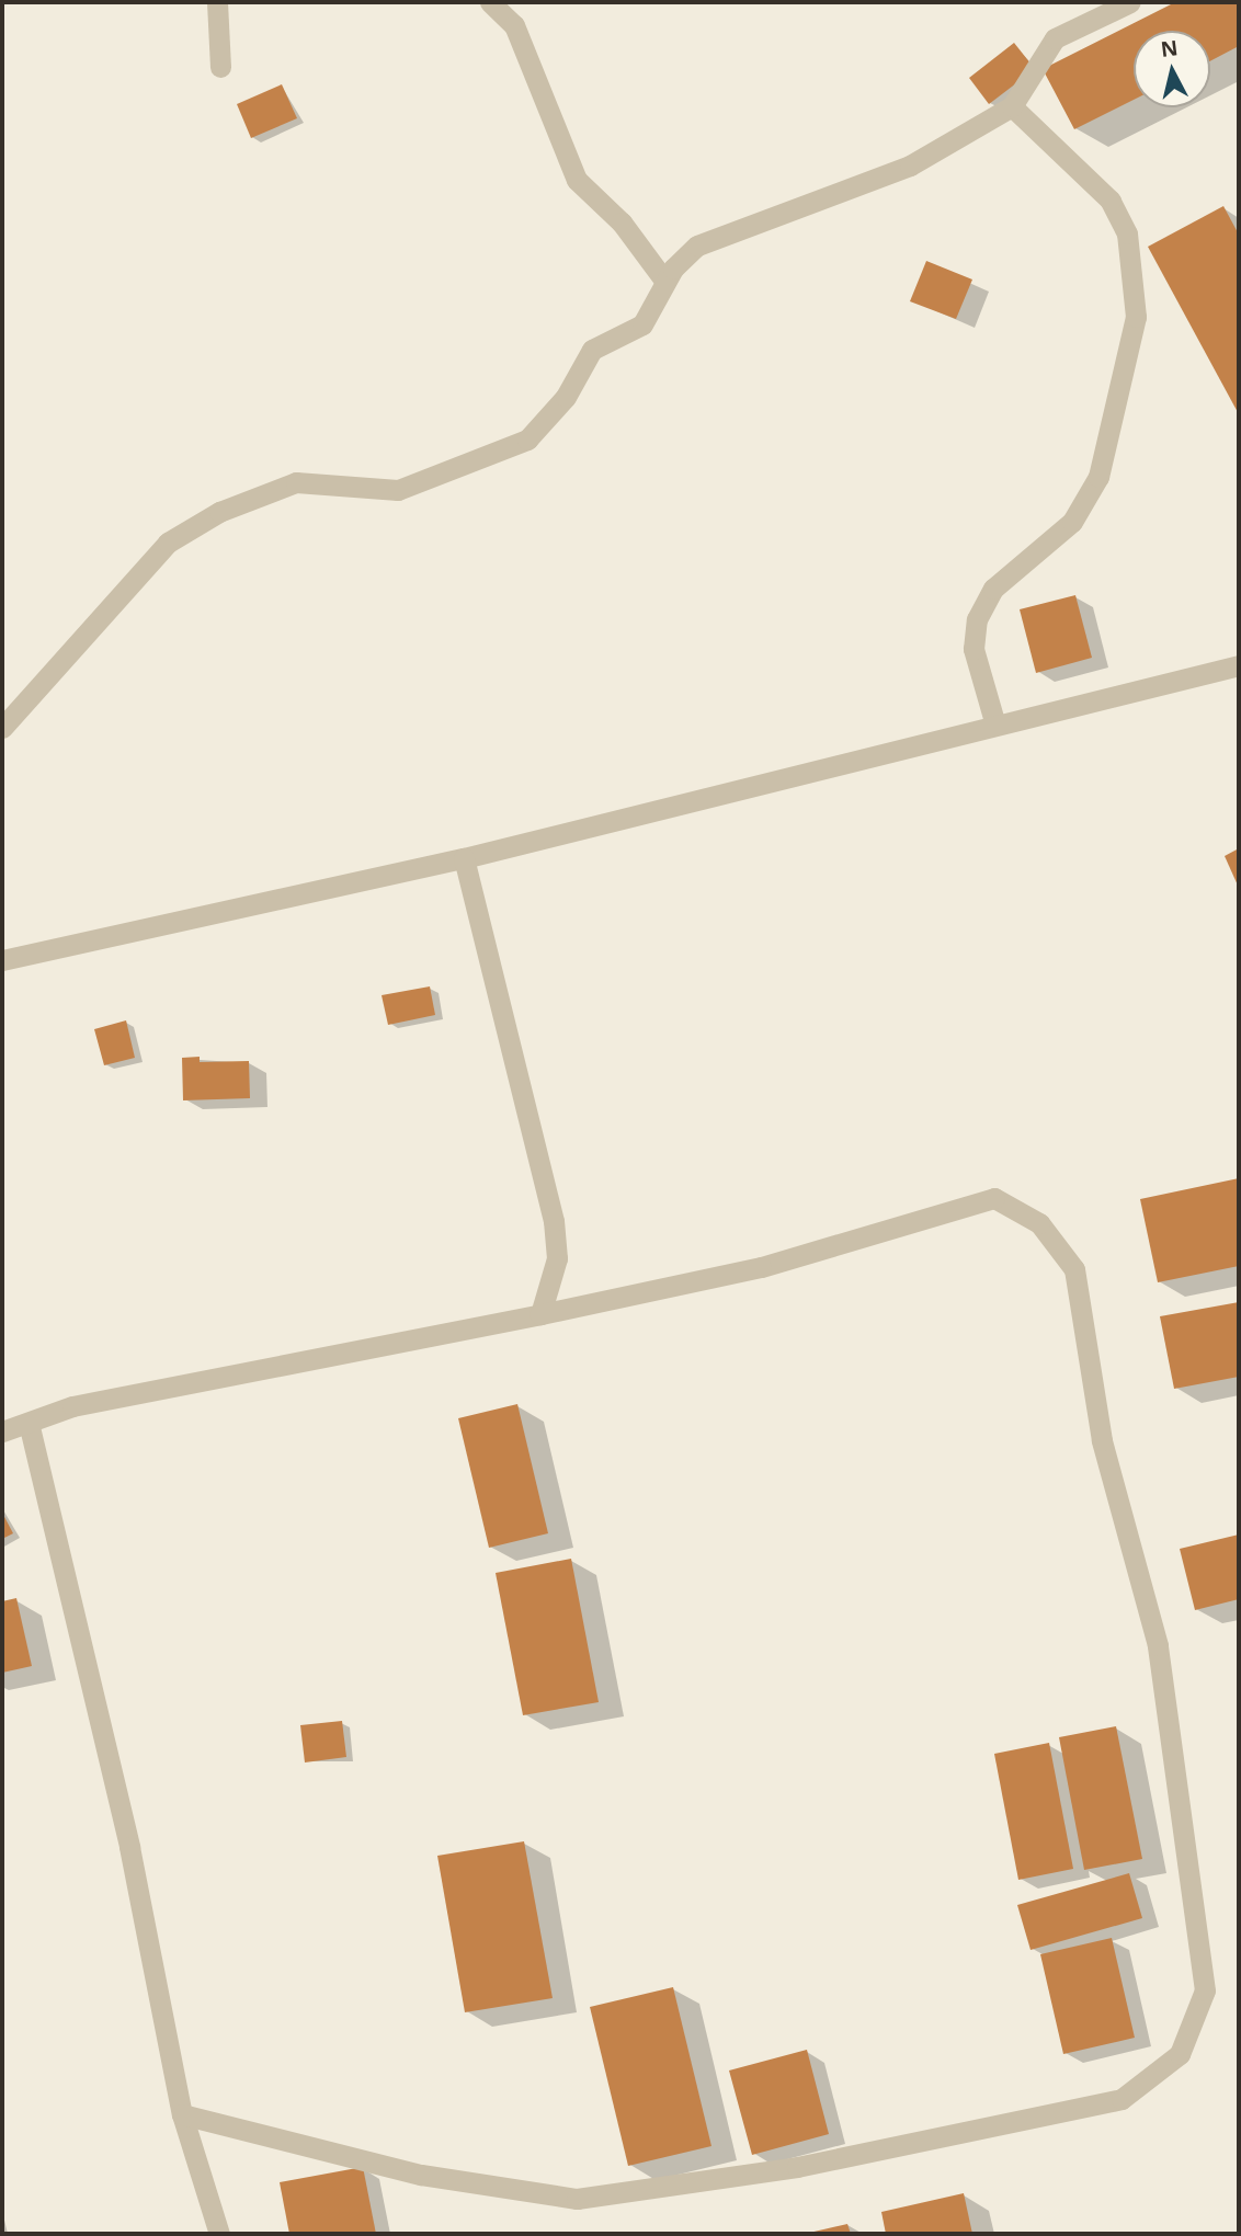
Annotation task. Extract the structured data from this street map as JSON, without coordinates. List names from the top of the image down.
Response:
{
  "north": "top"
}
